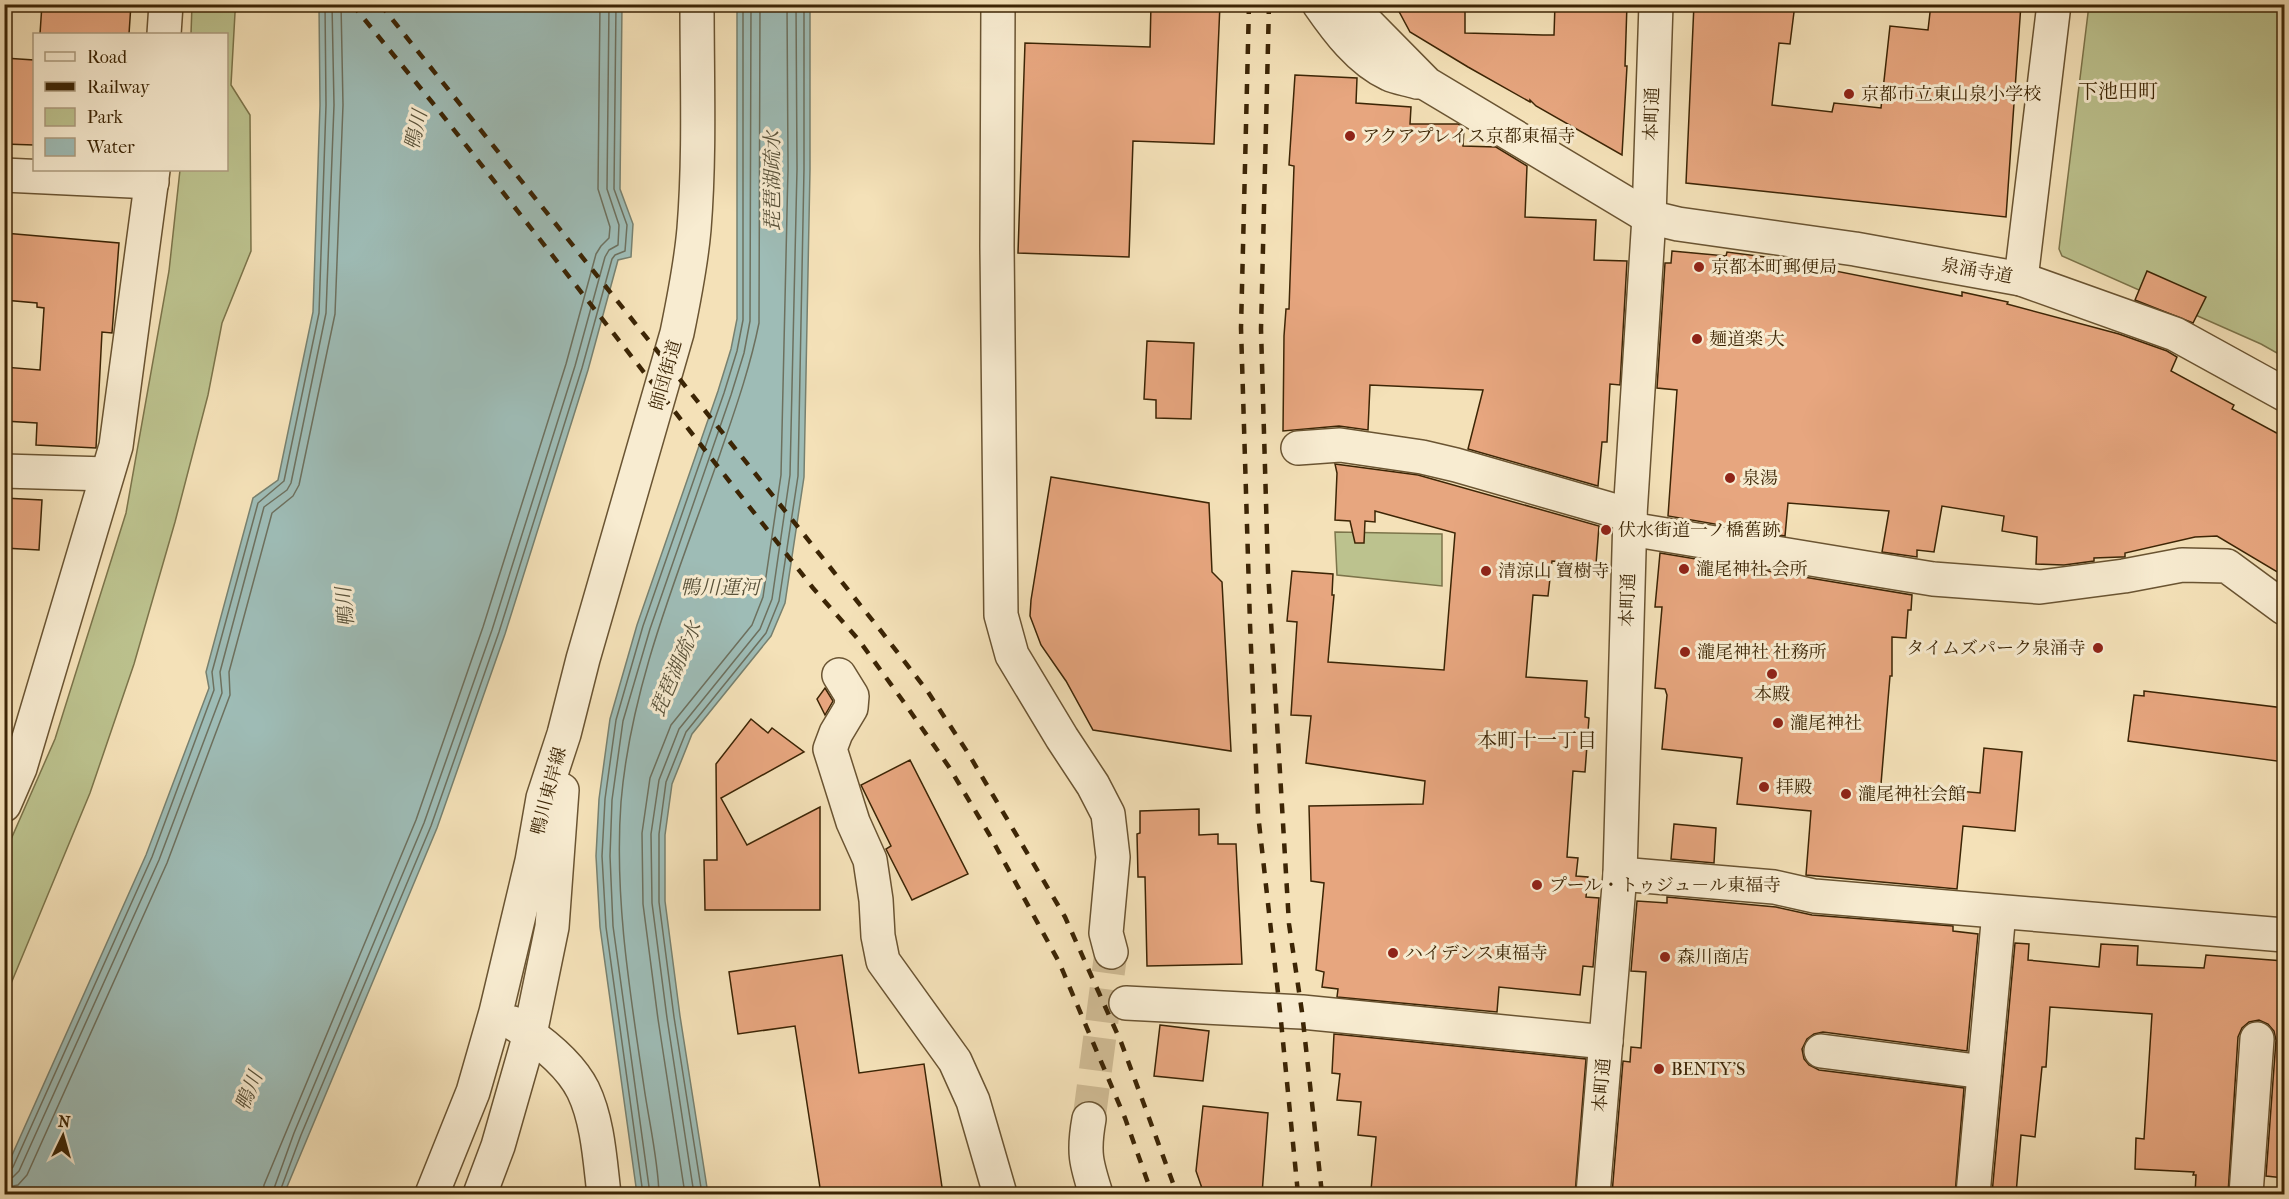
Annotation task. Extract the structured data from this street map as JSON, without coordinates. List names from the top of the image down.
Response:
{
  "streets": {
    "street": [
      "本町通",
      "泉涌寺道",
      "師団街道",
      "鴨川東岸線"
    ]
  },
  "crossings": [
    ["本町通", "泉涌寺道"],
    ["師団街道", "鴨川東岸線"]
  ],
  "districts": ["下池田町", "本町十一丁目"],
  "water": ["鴨川", "琵琶湖疏水", "鴨川運河"],
  "places": [
    "京都市立東山泉小学校",
    "アクアプレイス京都東福寺",
    "京都本町郵便局",
    "麺道楽 大",
    "泉湯",
    "伏水街道一ノ橋舊跡",
    "瀧尾神社 会所",
    "清涼山 寶樹寺",
    "タイムズパーク泉涌寺",
    "瀧尾神社 社務所",
    "本殿",
    "瀧尾神社",
    "拝殿",
    "瀧尾神社会館",
    "プール・トゥジュ－ル東福寺",
    "ハイデンス東福寺",
    "森川商店",
    "BENTY'S"
  ],
  "legend": [
    "Road",
    "Railway",
    "Park",
    "Water"
  ],
  "north": "top"
}
